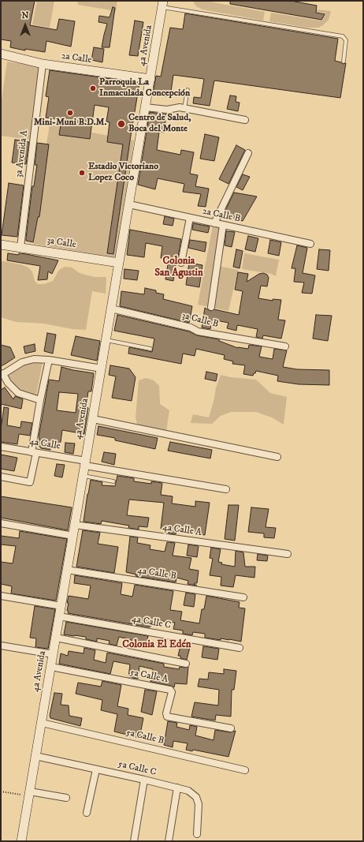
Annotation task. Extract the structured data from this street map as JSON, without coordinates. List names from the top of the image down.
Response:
{
  "streets": {
    "street": [
      "4a Avenida",
      "2a Calle",
      "3a Avenida A",
      "2a Calle B",
      "3a Calle",
      "3a Calle B",
      "4a Calle",
      "4a Calle A",
      "4a Calle B",
      "4a Calle C",
      "5a Calle A",
      "5a Calle B",
      "5a Calle C"
    ]
  },
  "crossings": [
    ["4a Avenida", "2a Calle"],
    ["4a Avenida", "2a Calle B"],
    ["4a Avenida", "3a Calle"],
    ["4a Avenida", "3a Calle B"],
    ["4a Avenida", "4a Calle"],
    ["4a Avenida", "4a Calle A"],
    ["4a Avenida", "4a Calle B"],
    ["4a Avenida", "4a Calle C"],
    ["4a Avenida", "5a Calle A"],
    ["4a Avenida", "5a Calle B"],
    ["4a Avenida", "5a Calle C"],
    ["2a Calle", "3a Avenida A"],
    ["3a Avenida A", "3a Calle"]
  ],
  "districts": ["Colonia San Agustin", "Colonia El Edén"],
  "places": [
    "Parroquia La Inmaculada Concepción",
    "Mini-Muni B.D.M.",
    "Centro de Salud, Boca del Monte",
    "Estadio Victoriano Lopez Coco"
  ],
  "north": "top"
}
